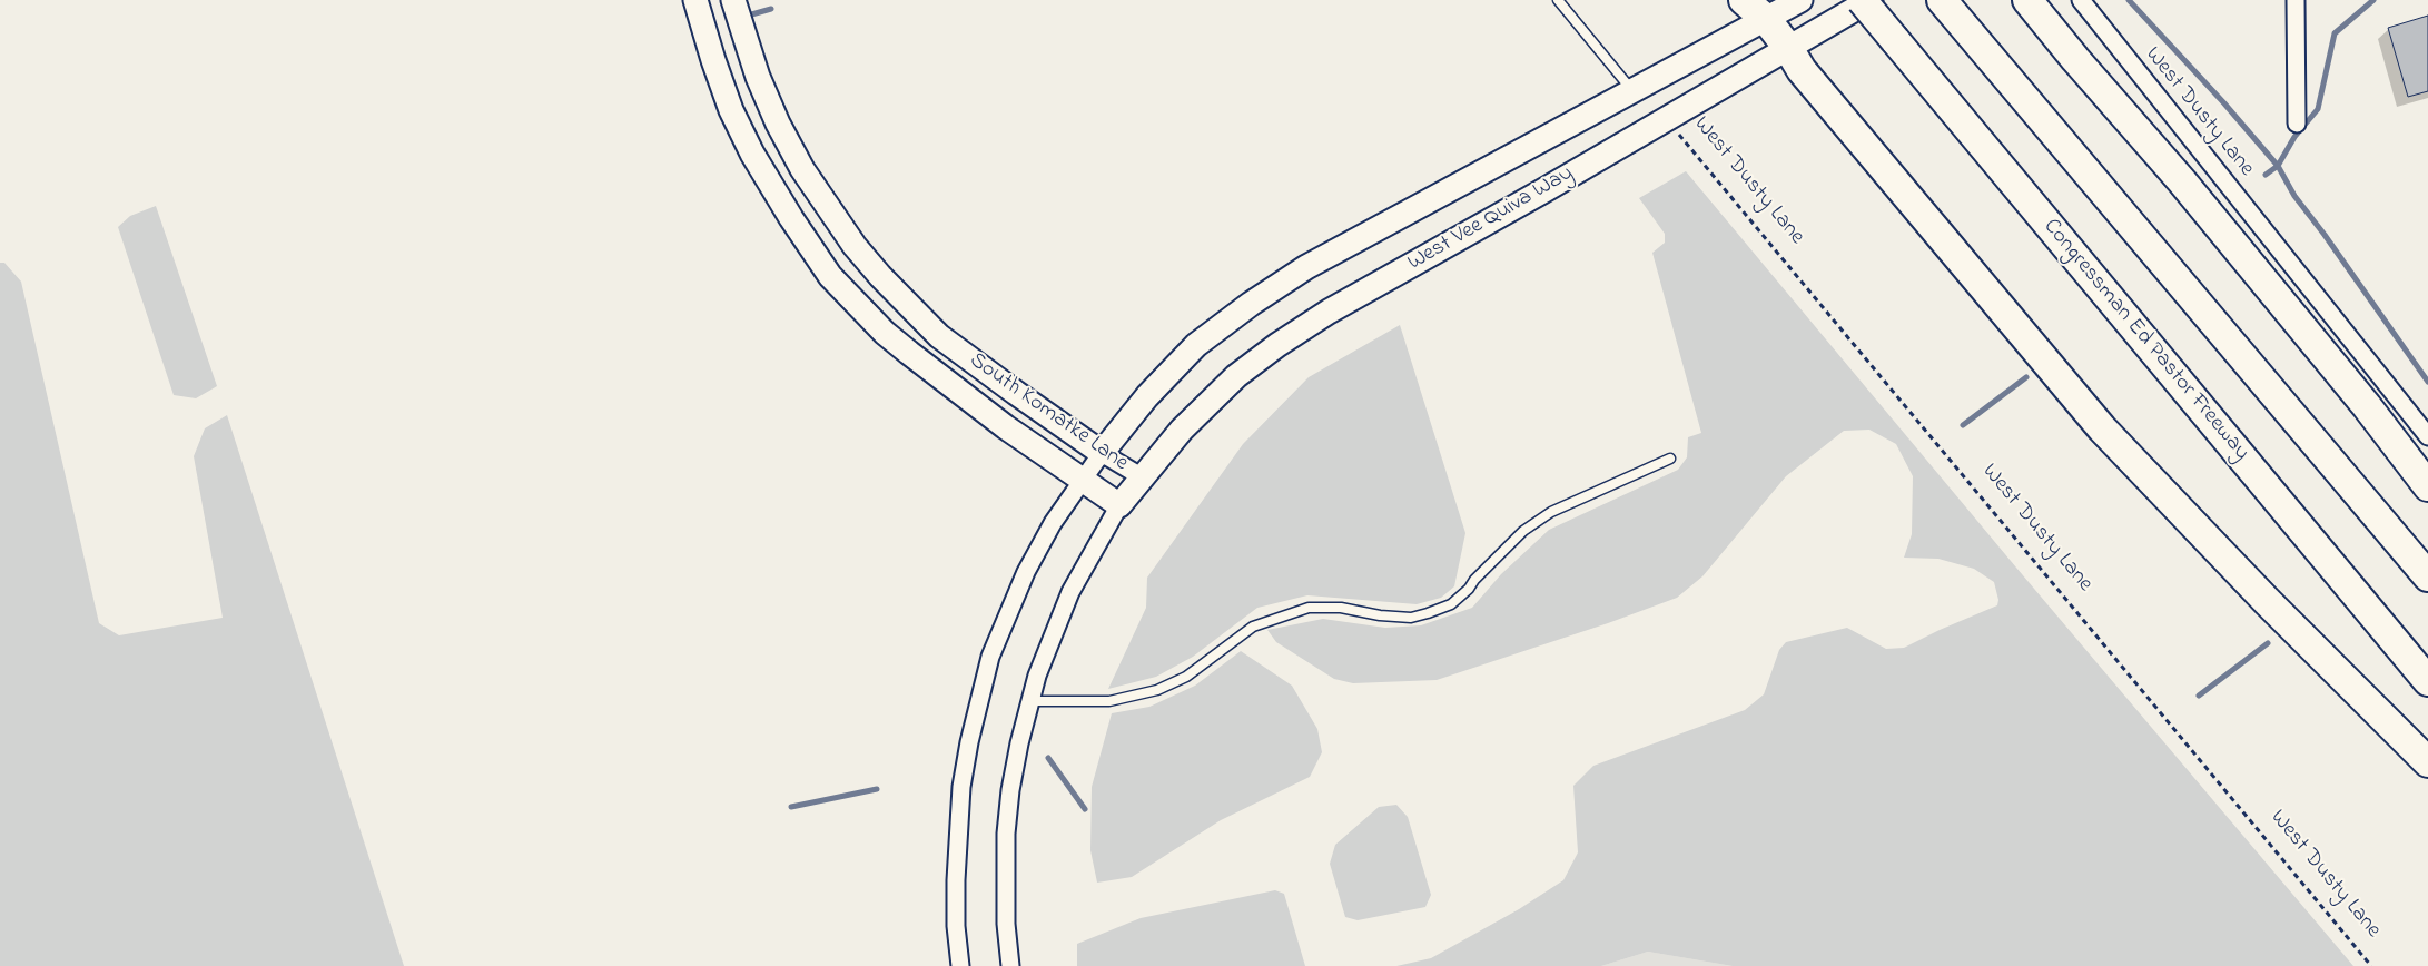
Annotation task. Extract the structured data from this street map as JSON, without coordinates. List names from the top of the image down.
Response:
{
  "streets": {
    "highway": ["Congressman Ed Pastor Freeway"],
    "street": ["West Dusty Lane", "West Vee Quiva Way", "South Komatke Lane"]
  },
  "crossings": [
    ["West Dusty Lane", "West Vee Quiva Way"],
    ["West Vee Quiva Way", "South Komatke Lane"]
  ]
}
